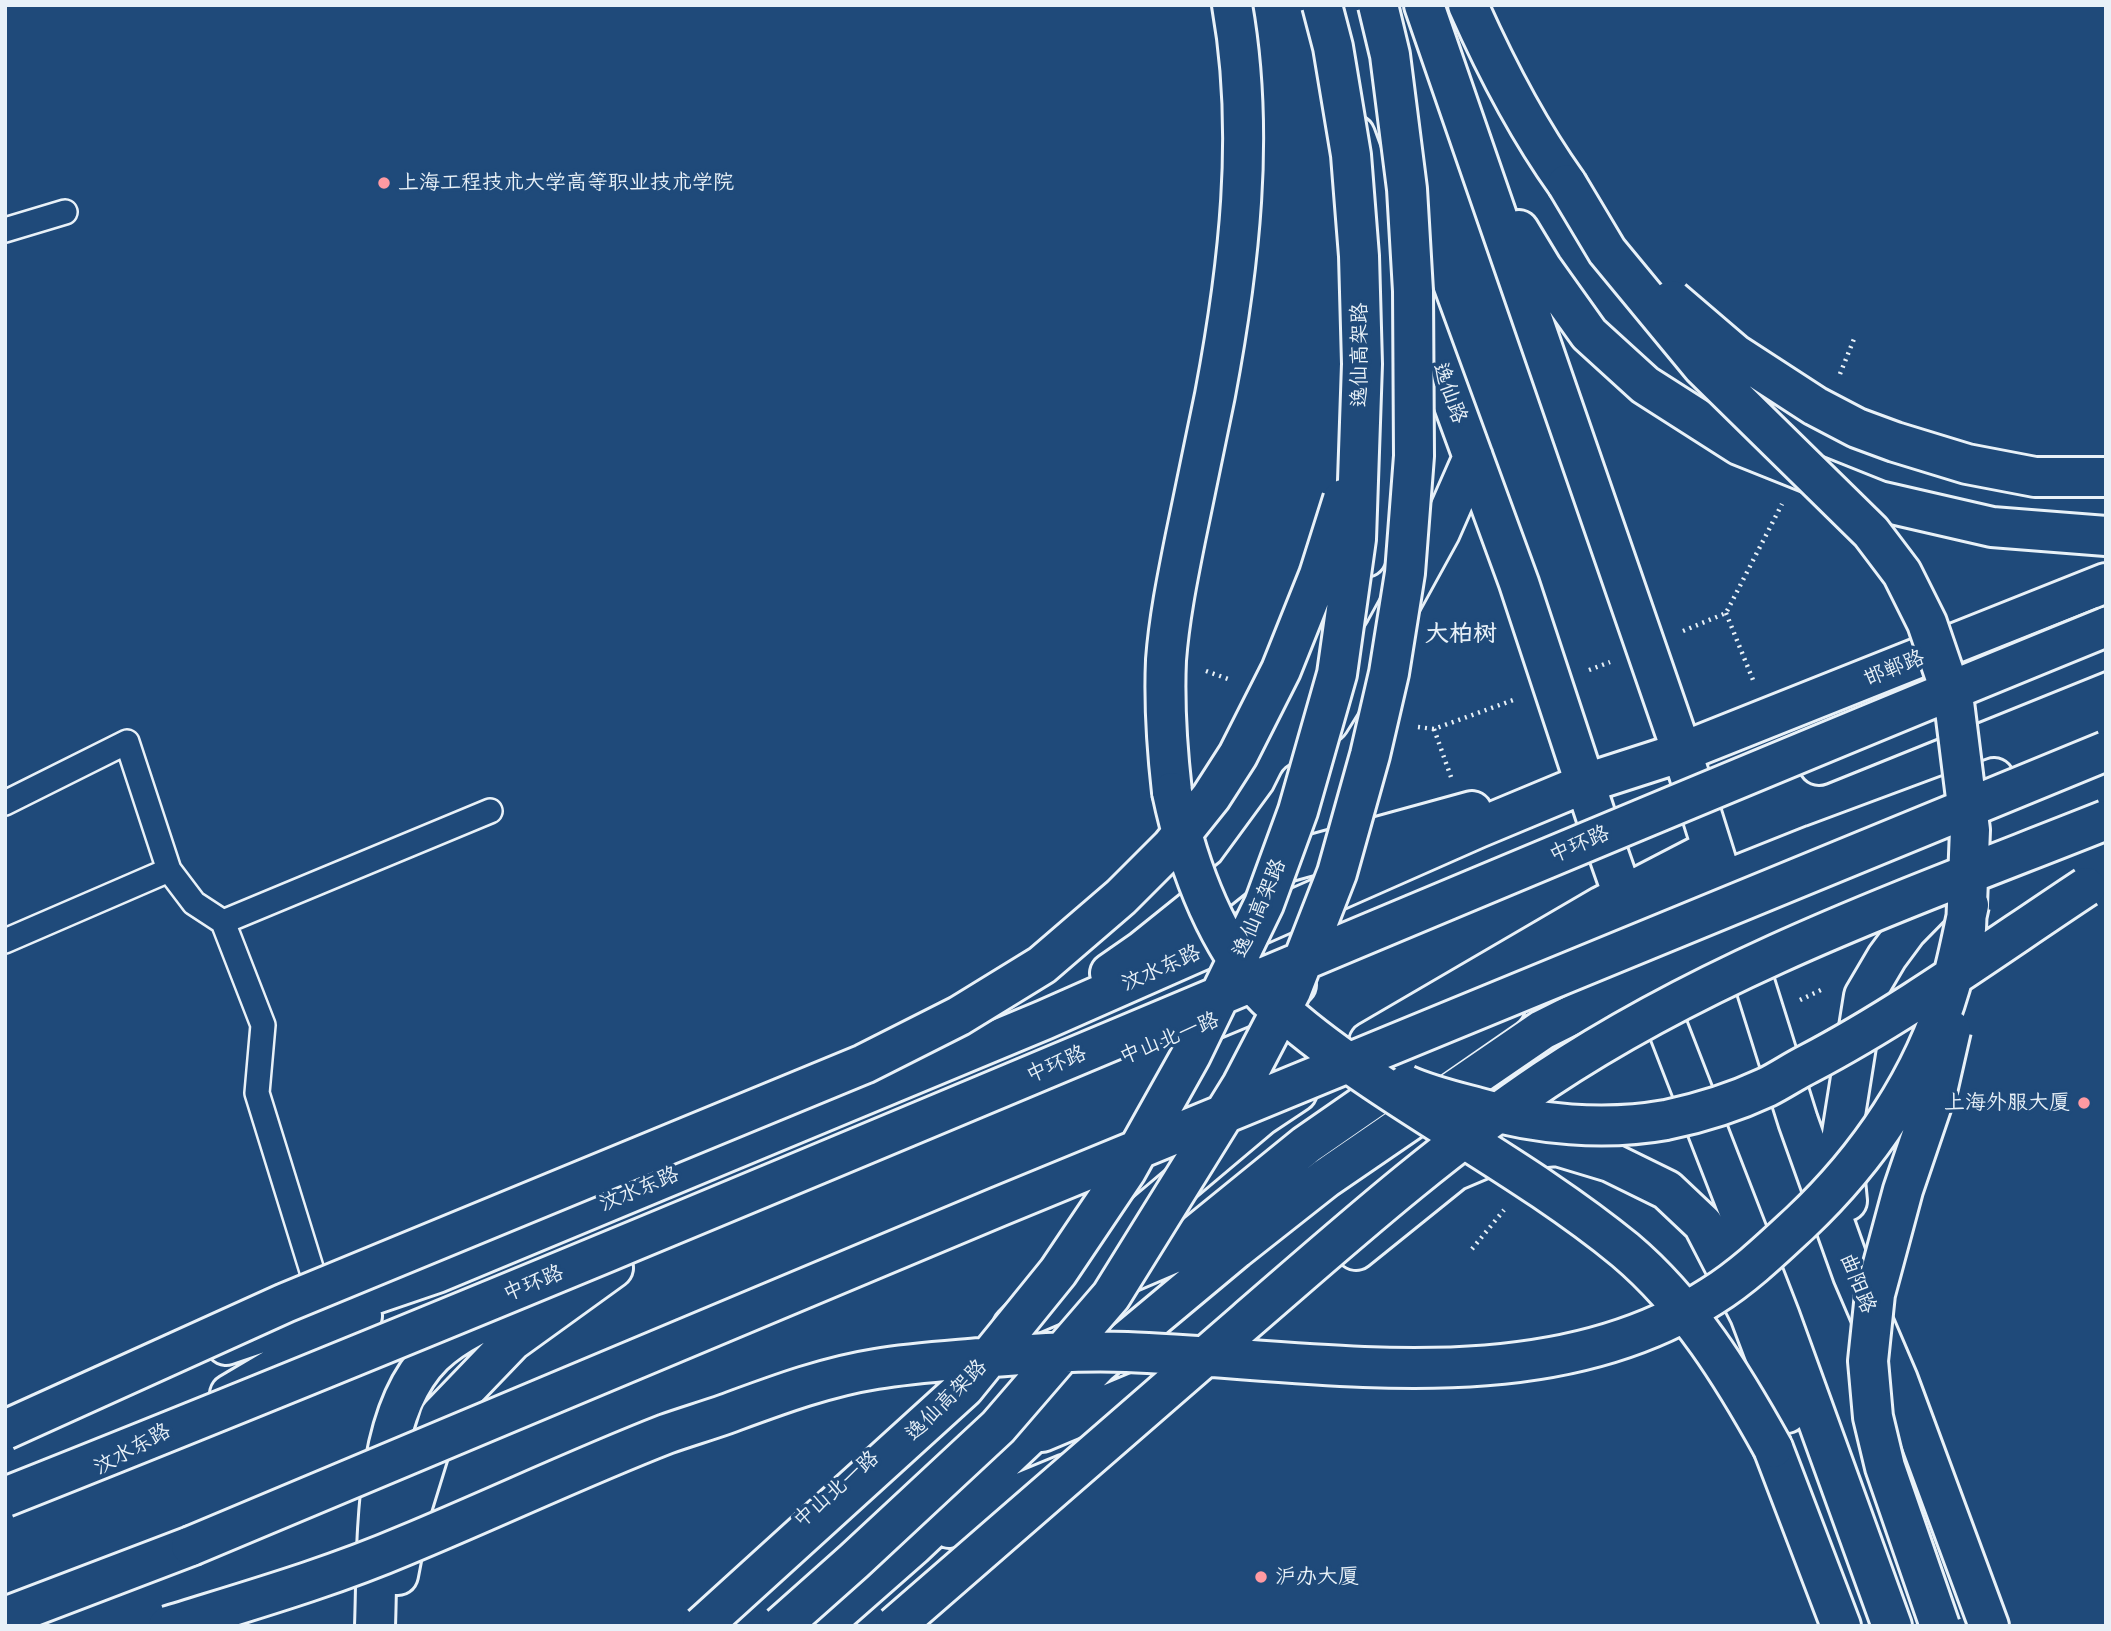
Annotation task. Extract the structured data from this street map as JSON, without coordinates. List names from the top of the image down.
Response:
{
  "streets": {
    "main road": [
      "逸仙高架路",
      "逸仙路",
      "邯郸路",
      "中环路",
      "汶水东路",
      "中山北一路",
      "曲阳路"
    ]
  },
  "crossings": [
    ["逸仙路", "邯郸路"],
    ["逸仙路", "汶水东路"],
    ["逸仙路", "中山北一路"],
    ["邯郸路", "汶水东路"],
    ["邯郸路", "曲阳路"],
    ["中山北一路", "曲阳路"]
  ],
  "districts": ["大柏树"],
  "places": ["上海工程技术大学高等职业技术学院", "上海外服大厦", "沪办大厦"]
}
